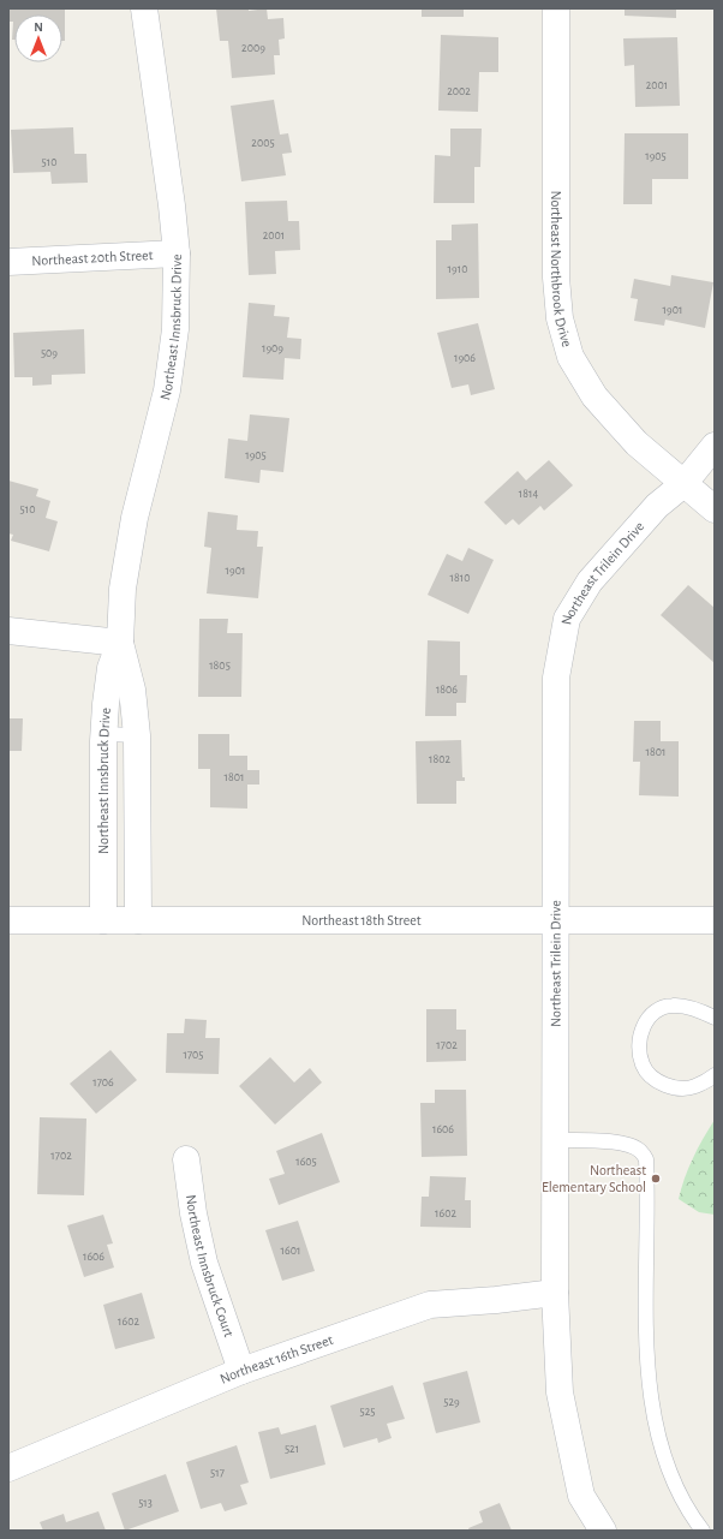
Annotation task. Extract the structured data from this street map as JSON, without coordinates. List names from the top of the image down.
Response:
{
  "streets": {
    "street": [
      "Northeast 20th Street",
      "Northeast Northbrook Drive",
      "Northeast Innsbruck Drive",
      "Northeast Trilein Drive",
      "Northeast 18th Street",
      "Northeast Innsbruck Court",
      "Northeast 16th Street"
    ]
  },
  "crossings": [
    ["Northeast 20th Street", "Northeast Innsbruck Drive"],
    ["Northeast Northbrook Drive", "Northeast Trilein Drive"],
    ["Northeast Innsbruck Drive", "Northeast 18th Street"],
    ["Northeast Trilein Drive", "Northeast 18th Street"],
    ["Northeast Trilein Drive", "Northeast 16th Street"],
    ["Northeast Innsbruck Court", "Northeast 16th Street"]
  ],
  "places": ["Northeast Elementary School"],
  "house_numbers": [
    "2009",
    "2001",
    "2002",
    "2005",
    "1905",
    "510",
    "2001",
    "1910",
    "1901",
    "1909",
    "509",
    "1906",
    "1905",
    "1814",
    "510",
    "1901",
    "1810",
    "1805",
    "1806",
    "1801",
    "1802",
    "1801",
    "1702",
    "1705",
    "1706",
    "1606",
    "1702",
    "1605",
    "1602",
    "1601",
    "1606",
    "1602",
    "529",
    "525",
    "521",
    "517",
    "513"
  ],
  "north": "top"
}
